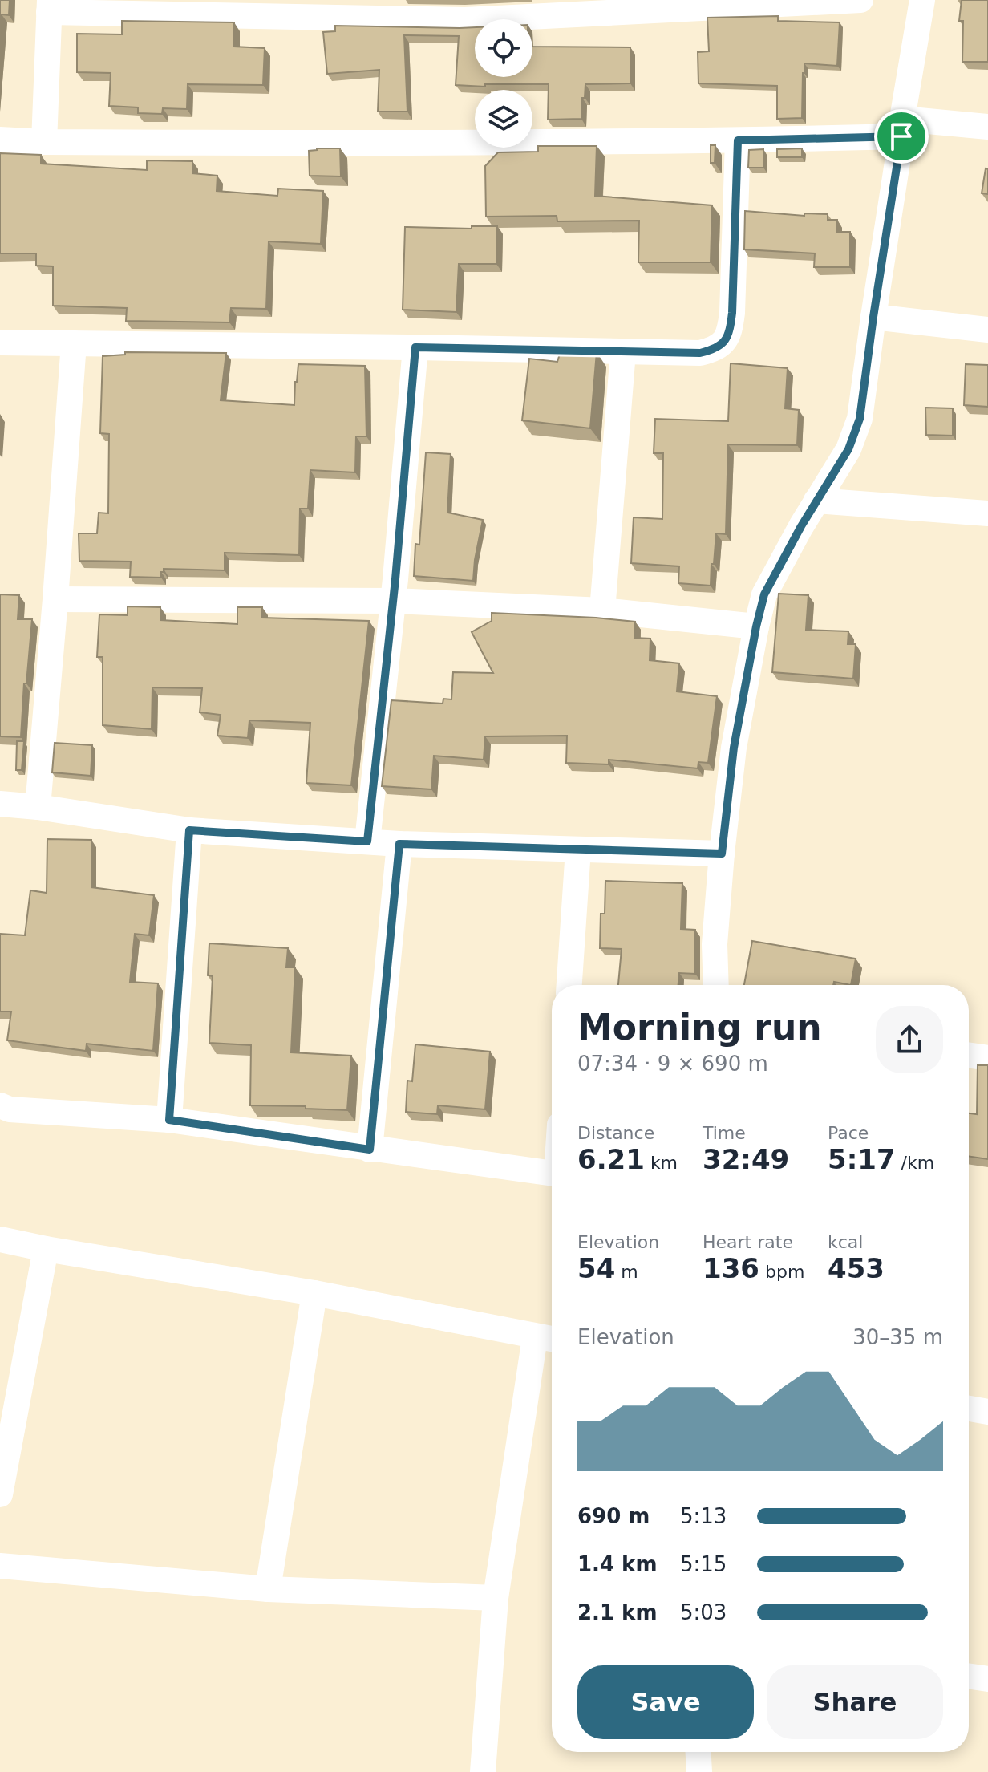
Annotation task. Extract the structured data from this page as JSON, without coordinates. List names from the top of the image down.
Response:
{
  "page": {
    "heading": ["Morning run", "07:34 · 9 × 690 m"],
    "stats": [
      ["Distance", "6.21 km"],
      ["Time", "32:49"],
      ["Pace", "5:17 /km"],
      ["Elevation", "54 m"],
      ["Heart rate", "136 bpm"],
      ["kcal", "453"]
    ],
    "chart": ["Elevation", "30–35 m"],
    "list": [
      {
        "name": "690 m",
        "note": "5:13"
      },
      {
        "name": "1.4 km",
        "note": "5:15"
      },
      {
        "name": "2.1 km",
        "note": "5:03"
      }
    ],
    "buttons": ["Save", "Share"]
  }
}
